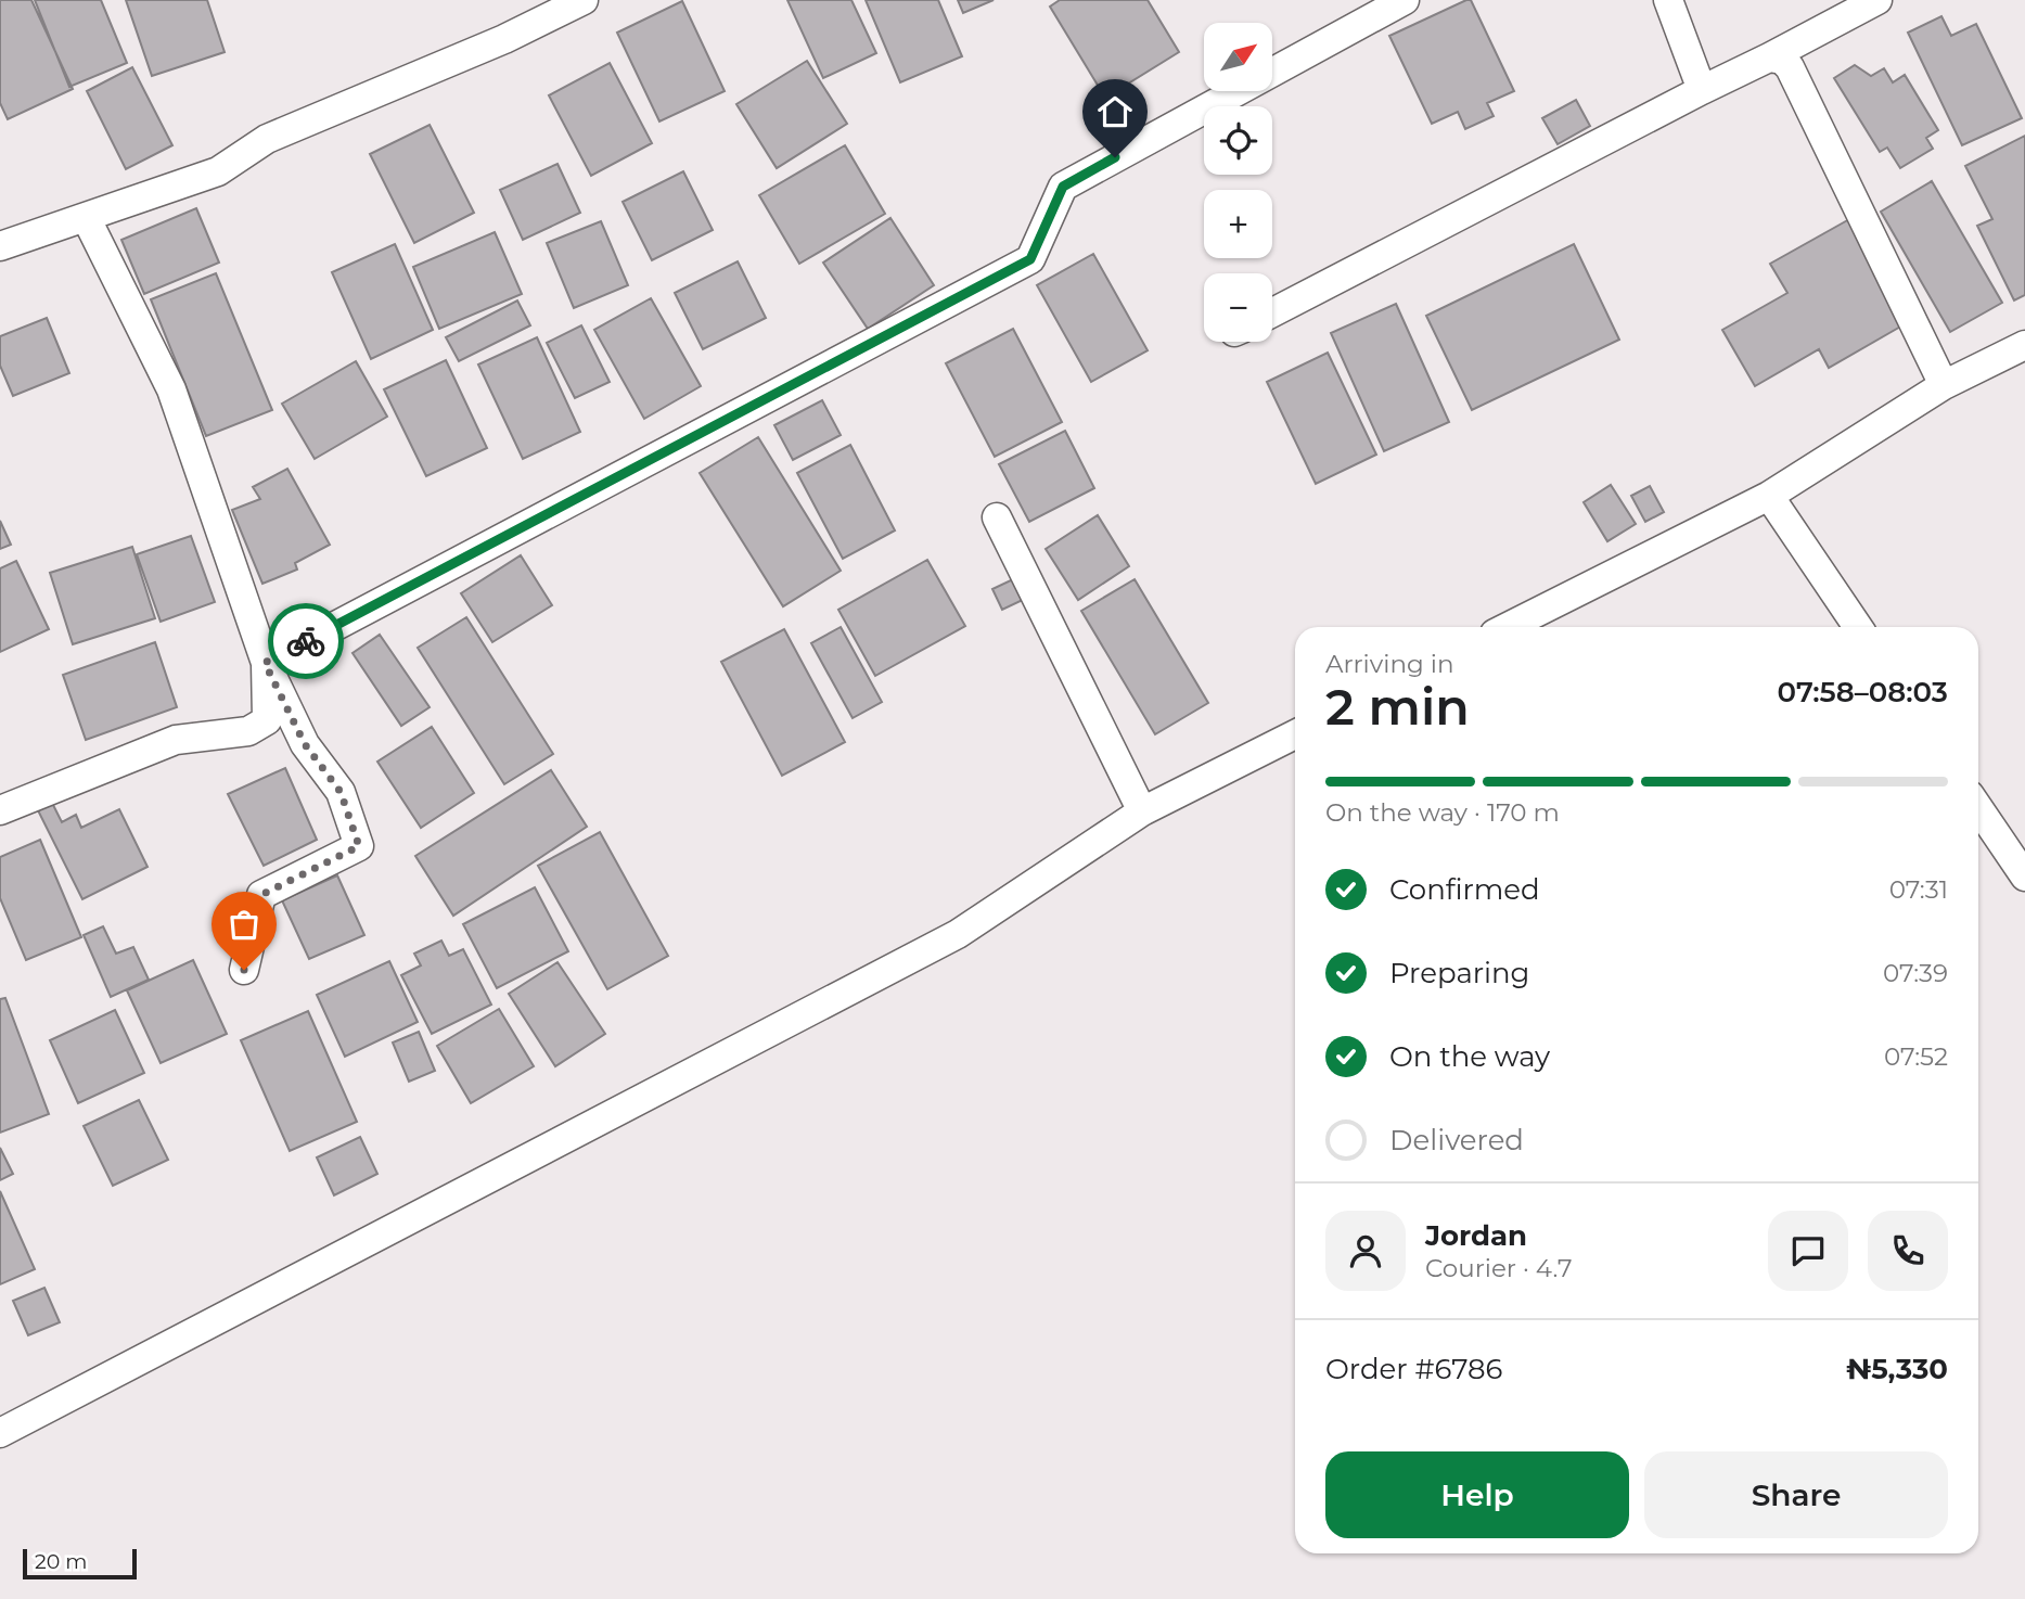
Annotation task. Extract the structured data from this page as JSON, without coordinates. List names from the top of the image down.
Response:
{
  "scale_bar": "20 m",
  "north": "top right",
  "page": {
    "map_buttons": ["+", "−"],
    "heading": ["2 min", "Arriving in", "07:58–08:03"],
    "panel": [
      "Jordan",
      "Courier · 4.7",
      "Order #6786",
      "₦5,330"
    ],
    "bar": "On the way · 170 m",
    "list": [
      ["Confirmed", "07:31"],
      ["Preparing", "07:39"],
      ["On the way", "07:52"],
      "Delivered"
    ],
    "buttons": ["Help", "Share"],
    "scale": "20 m"
  }
}
